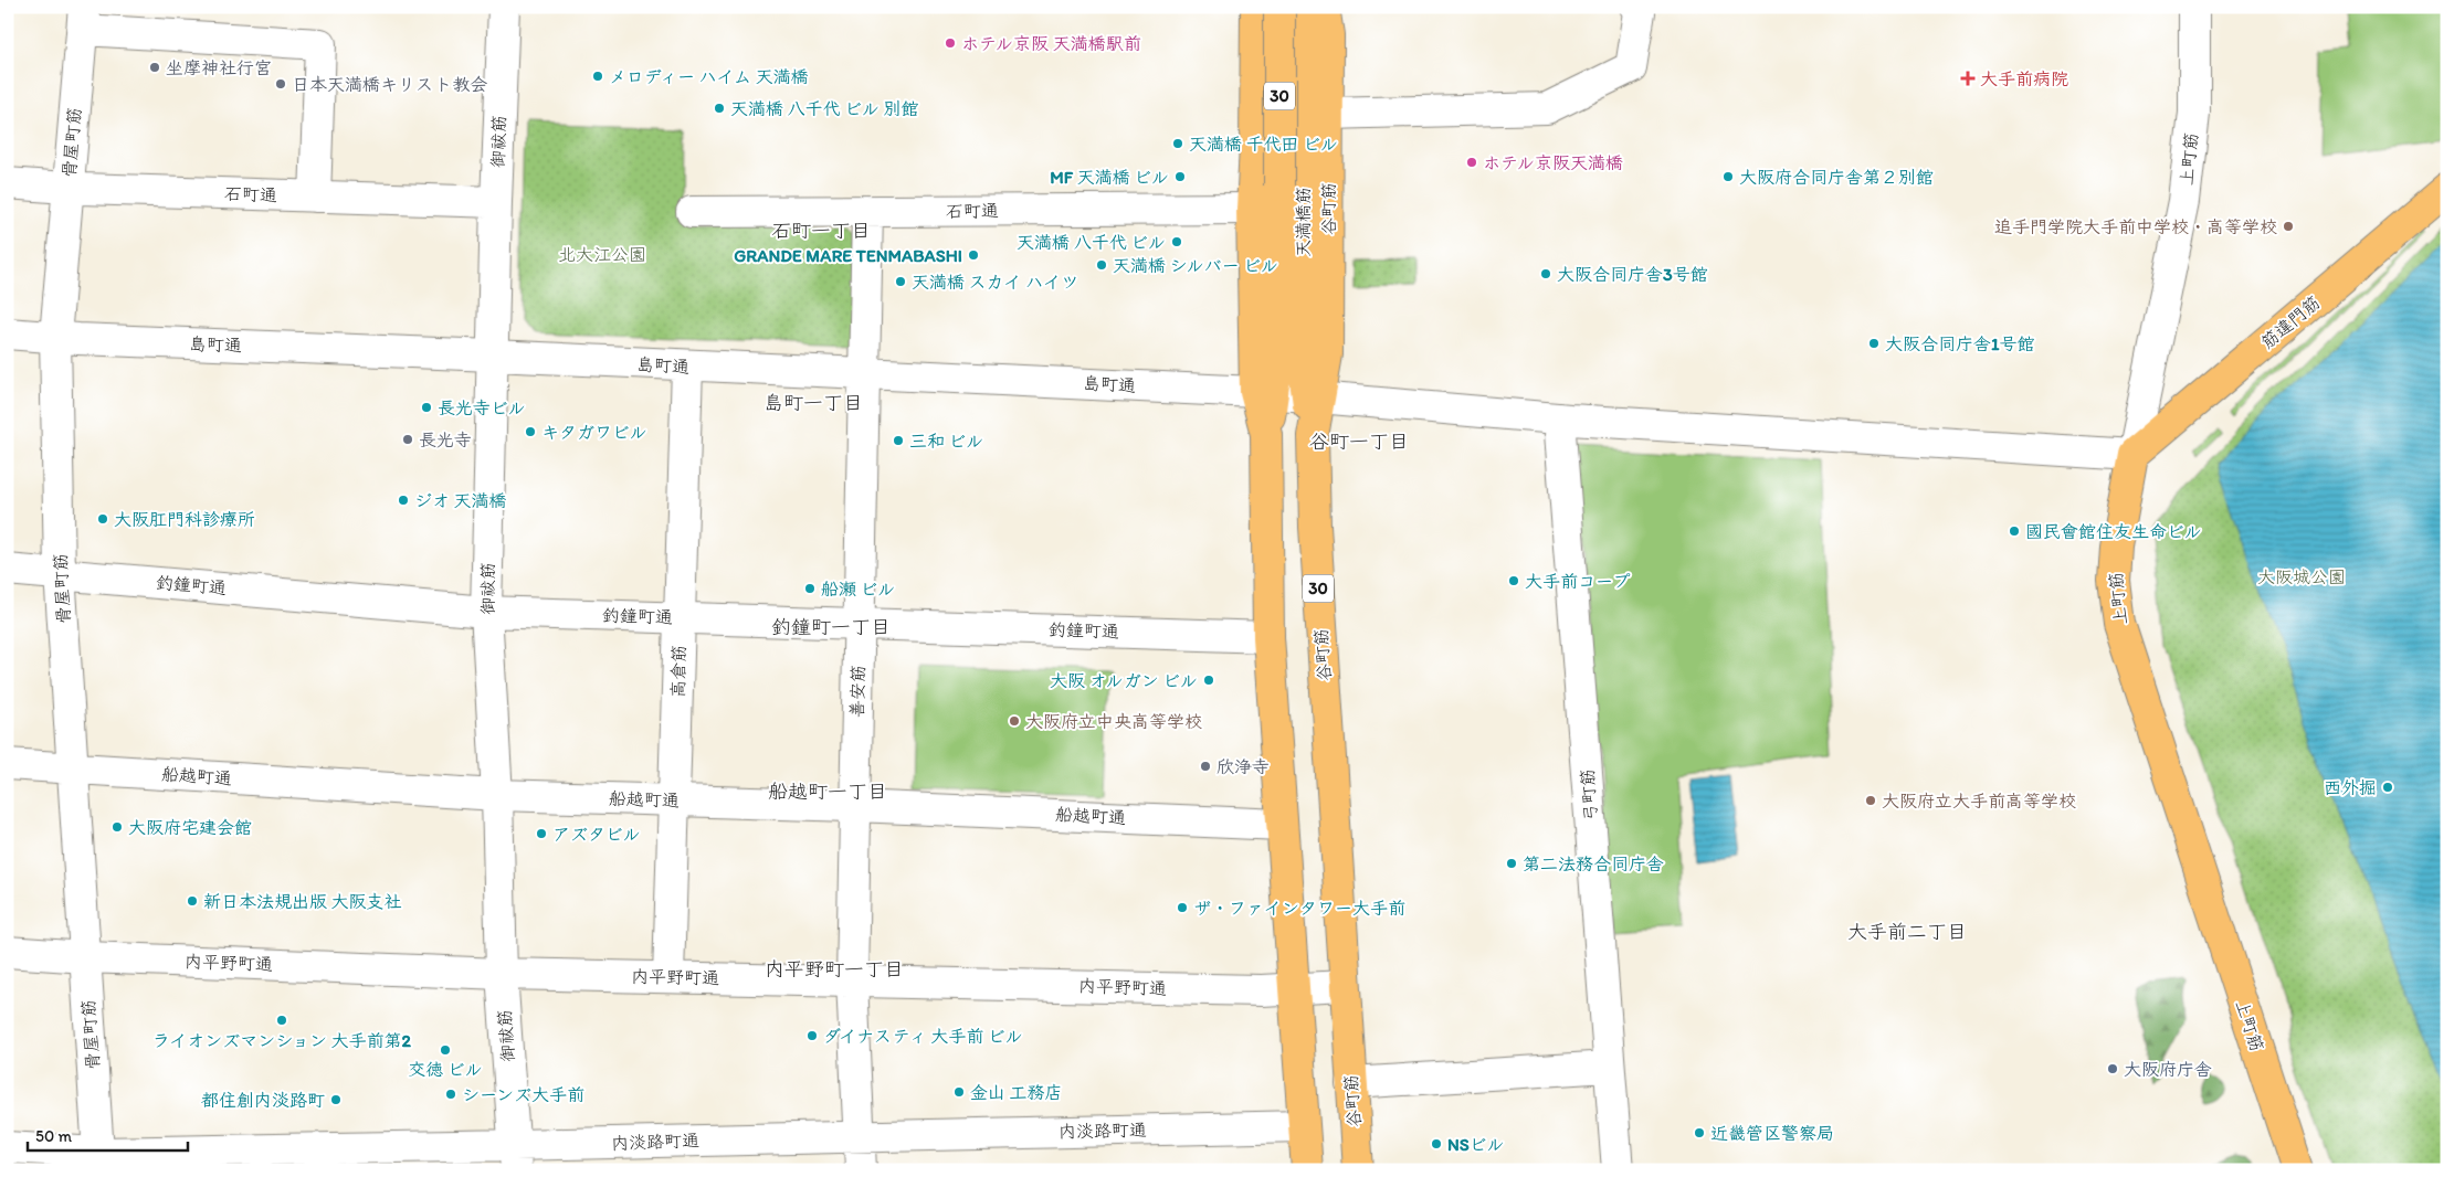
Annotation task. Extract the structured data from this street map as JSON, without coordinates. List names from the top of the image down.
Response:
{
  "streets": {
    "main road": [
      "30",
      "上町筋",
      "谷町筋",
      "天満橋筋",
      "筋違門筋"
    ],
    "street": [
      "御祓筋",
      "骨屋町筋",
      "石町通",
      "島町通",
      "釣鐘町通",
      "高倉筋",
      "善安筋",
      "船越町通",
      "弓町筋",
      "内平野町通",
      "内淡路町通"
    ]
  },
  "crossings": [
    ["30", "石町通"],
    ["30", "天満橋筋"],
    ["30", "島町通"],
    ["30", "釣鐘町通"],
    ["30", "船越町通"],
    ["30", "内平野町通"],
    ["30", "内淡路町通"],
    ["御祓筋", "石町通"],
    ["御祓筋", "島町通"],
    ["御祓筋", "釣鐘町通"],
    ["御祓筋", "船越町通"],
    ["御祓筋", "内平野町通"],
    ["御祓筋", "内淡路町通"],
    ["骨屋町筋", "石町通"],
    ["骨屋町筋", "島町通"],
    ["骨屋町筋", "釣鐘町通"],
    ["骨屋町筋", "船越町通"],
    ["骨屋町筋", "内平野町通"],
    ["骨屋町筋", "内淡路町通"],
    ["上町筋", "筋違門筋"],
    ["上町筋", "島町通"],
    ["石町通", "善安筋"],
    ["谷町筋", "天満橋筋"],
    ["谷町筋", "島町通"],
    ["谷町筋", "内平野町通"],
    ["天満橋筋", "島町通"],
    ["天満橋筋", "釣鐘町通"],
    ["筋違門筋", "島町通"],
    ["島町通", "高倉筋"],
    ["島町通", "善安筋"],
    ["島町通", "弓町筋"],
    ["釣鐘町通", "高倉筋"],
    ["釣鐘町通", "善安筋"],
    ["高倉筋", "船越町通"],
    ["高倉筋", "内平野町通"],
    ["善安筋", "船越町通"],
    ["善安筋", "内平野町通"],
    ["善安筋", "内淡路町通"]
  ],
  "districts": [
    "石町一丁目",
    "島町一丁目",
    "谷町一丁目",
    "釣鐘町一丁目",
    "船越町一丁目",
    "大手前二丁目",
    "内平野町一丁目"
  ],
  "parks": ["北大江公園", "大阪城公園"],
  "places": {
    "other": [
      "ホテル京阪 天満橋駅前",
      "坐摩神社行宮",
      "メロディー ハイム 天満橋",
      "日本天満橋キリスト教会",
      "天満橋 八千代 ビル 別館",
      "天満橋 千代田 ビル",
      "ホテル京阪天満橋",
      "MF 天満橋 ビル",
      "大阪府合同庁舎第２別館",
      "追手門学院大手前中学校・高等学校",
      "天満橋 八千代 ビル",
      "GRANDE MARE TENMABASHI",
      "天満橋 シルバー ビル",
      "大阪合同庁舎3号館",
      "天満橋 スカイ ハイツ",
      "大阪合同庁舎1号館",
      "長光寺ビル",
      "キタガワビル",
      "長光寺",
      "三和 ビル",
      "ジオ 天満橋",
      "大阪肛門科診療所",
      "國民會館住友生命ビル",
      "大手前コープ",
      "船瀬 ビル",
      "大阪 オルガン ビル",
      "大阪府立中央高等学校",
      "欣浄寺",
      "西外掘",
      "大阪府立大手前高等学校",
      "大阪府宅建会館",
      "アズタビル",
      "第二法務合同庁舎",
      "新日本法規出版 大阪支社",
      "ザ・ファインタワー大手前",
      "ライオンズマンション 大手前第2",
      "ダイナスティ 大手前 ビル",
      "交徳 ビル",
      "大阪府庁舎",
      "金山 工務店",
      "シーンズ大手前",
      "都住創内淡路町",
      "近畿管区警察局",
      "NSビル"
    ],
    "health": ["大手前病院"]
  },
  "scale_bar": "50 m"
}
